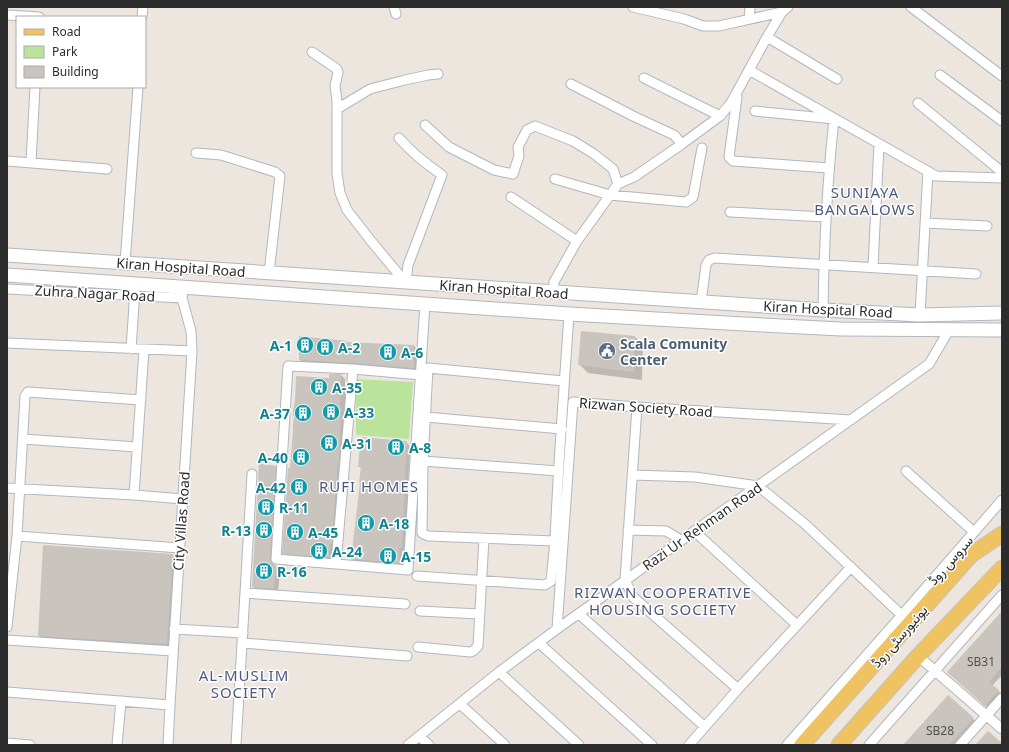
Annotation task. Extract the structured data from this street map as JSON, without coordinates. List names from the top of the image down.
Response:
{
  "streets": {
    "main road": ["Kiran Hospital Road", "یونیورسٹی روڈ"],
    "street": [
      "Zuhra Nagar Road",
      "Rizwan Society Road",
      "City Villas Road",
      "Razi Ur Rehman Road",
      "سروس روڈ"
    ]
  },
  "crossings": [
    ["Kiran Hospital Road", "Zuhra Nagar Road"],
    ["Kiran Hospital Road", "City Villas Road"],
    ["Kiran Hospital Road", "Razi Ur Rehman Road"],
    ["Rizwan Society Road", "Razi Ur Rehman Road"],
    ["سروس روڈ", "یونیورسٹی روڈ"]
  ],
  "districts": [
    "SUNIAYA BANGALOWS",
    "RUFI HOMES",
    "RIZWAN COOPERATIVE HOUSING SOCIETY",
    "AL-MUSLIM SOCIETY"
  ],
  "places": {
    "building": [
      "A-1",
      "A-2",
      "A-6",
      "A-35",
      "A-33",
      "A-37",
      "A-31",
      "A-8",
      "A-40",
      "A-42",
      "R-11",
      "A-18",
      "R-13",
      "A-45",
      "A-24",
      "A-15",
      "R-16"
    ],
    "public building": ["Scala Comunity Center"]
  },
  "house_numbers": ["SB31", "SB28"],
  "legend": ["Road", "Park", "Building"]
}
